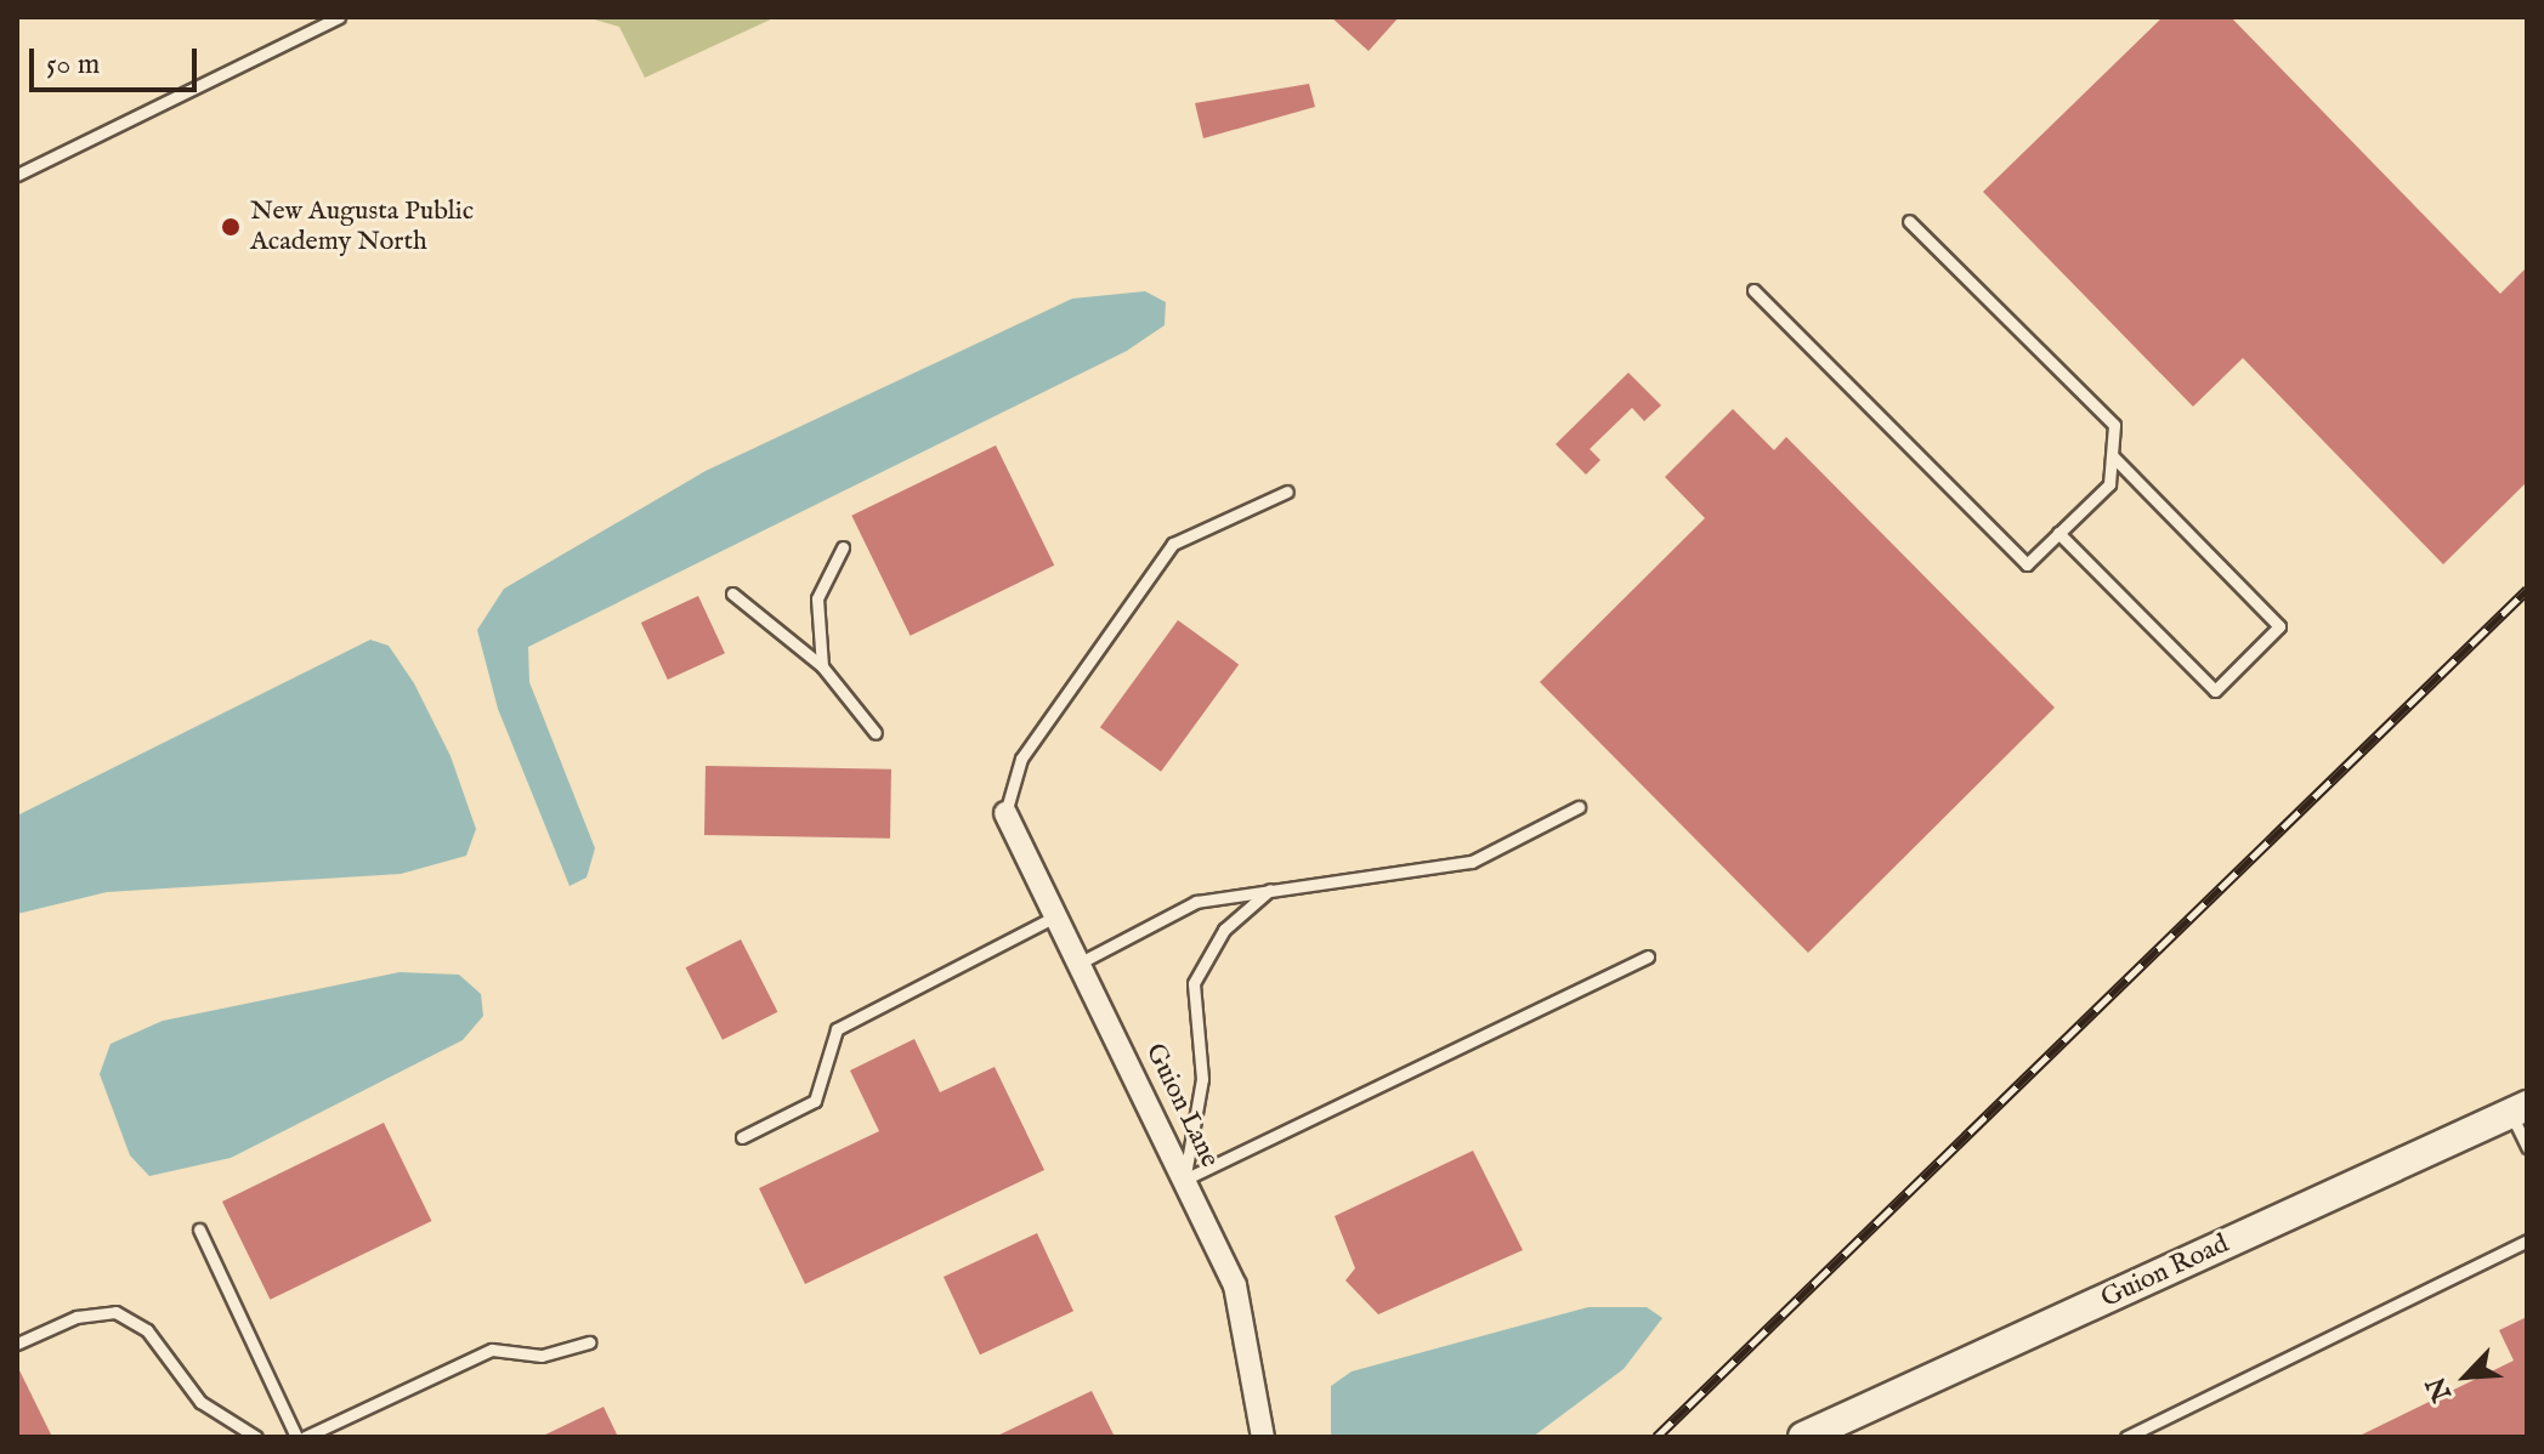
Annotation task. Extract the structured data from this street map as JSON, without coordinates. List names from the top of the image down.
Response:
{
  "streets": {
    "street": ["Guion Lane", "Guion Road"]
  },
  "places": ["New Augusta Public Academy North"],
  "scale_bar": "50 m",
  "north": "bottom left"
}
